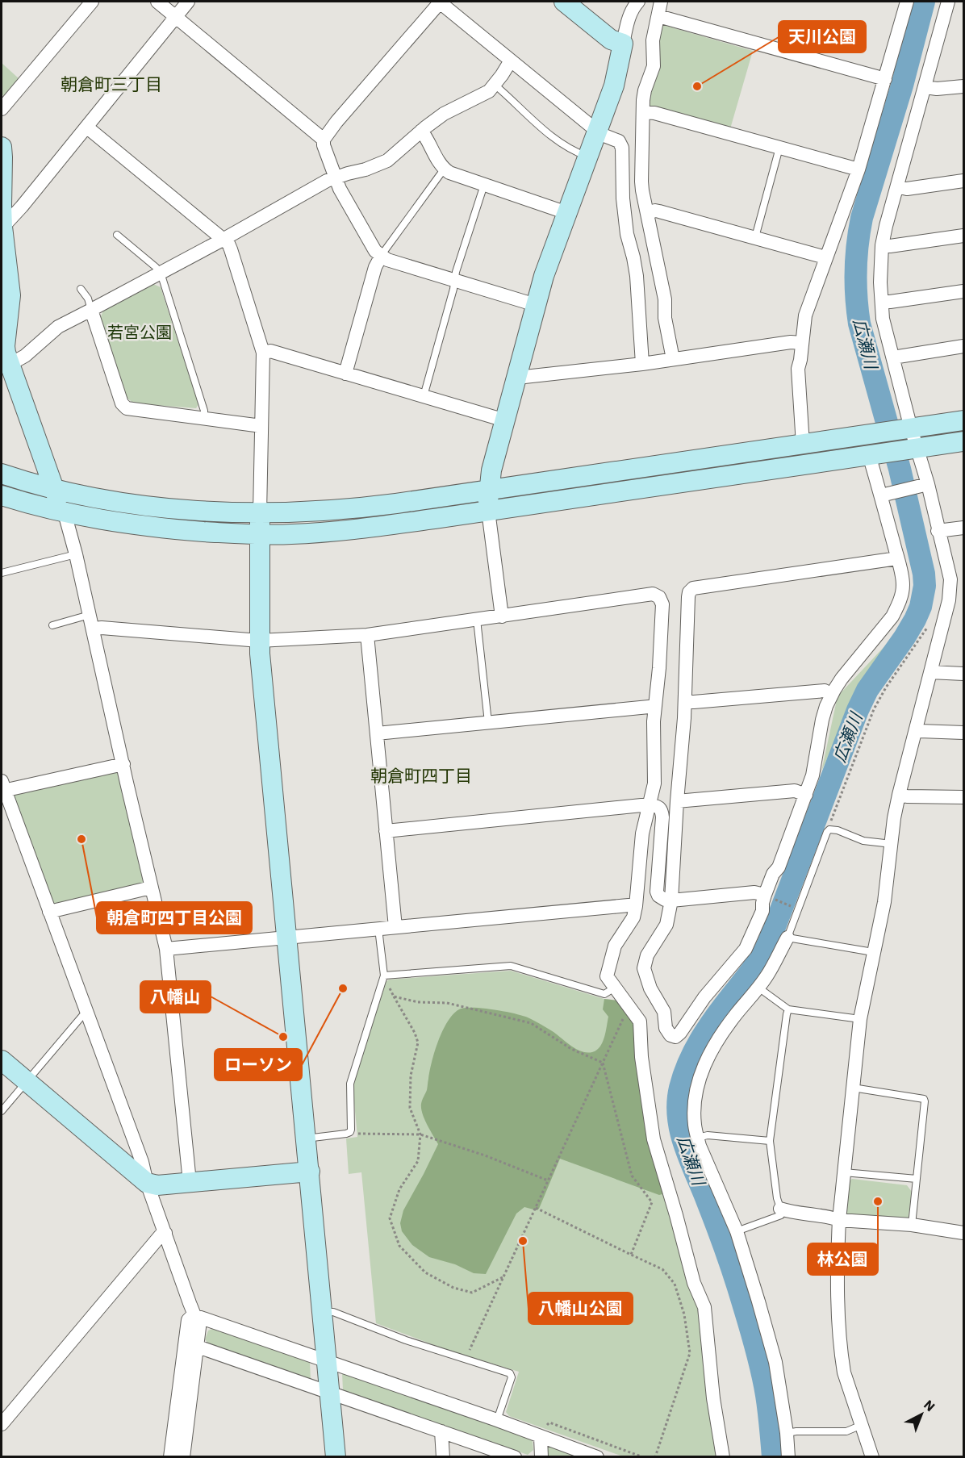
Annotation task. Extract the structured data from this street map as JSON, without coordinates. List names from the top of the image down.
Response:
{
  "districts": ["朝倉町三丁目", "朝倉町四丁目"],
  "water": ["広瀬川"],
  "parks": ["若宮公園"],
  "places": [
    "天川公園",
    "朝倉町四丁目公園",
    "ローソン",
    "八幡山",
    "林公園",
    "八幡山公園"
  ],
  "north": "top right"
}
